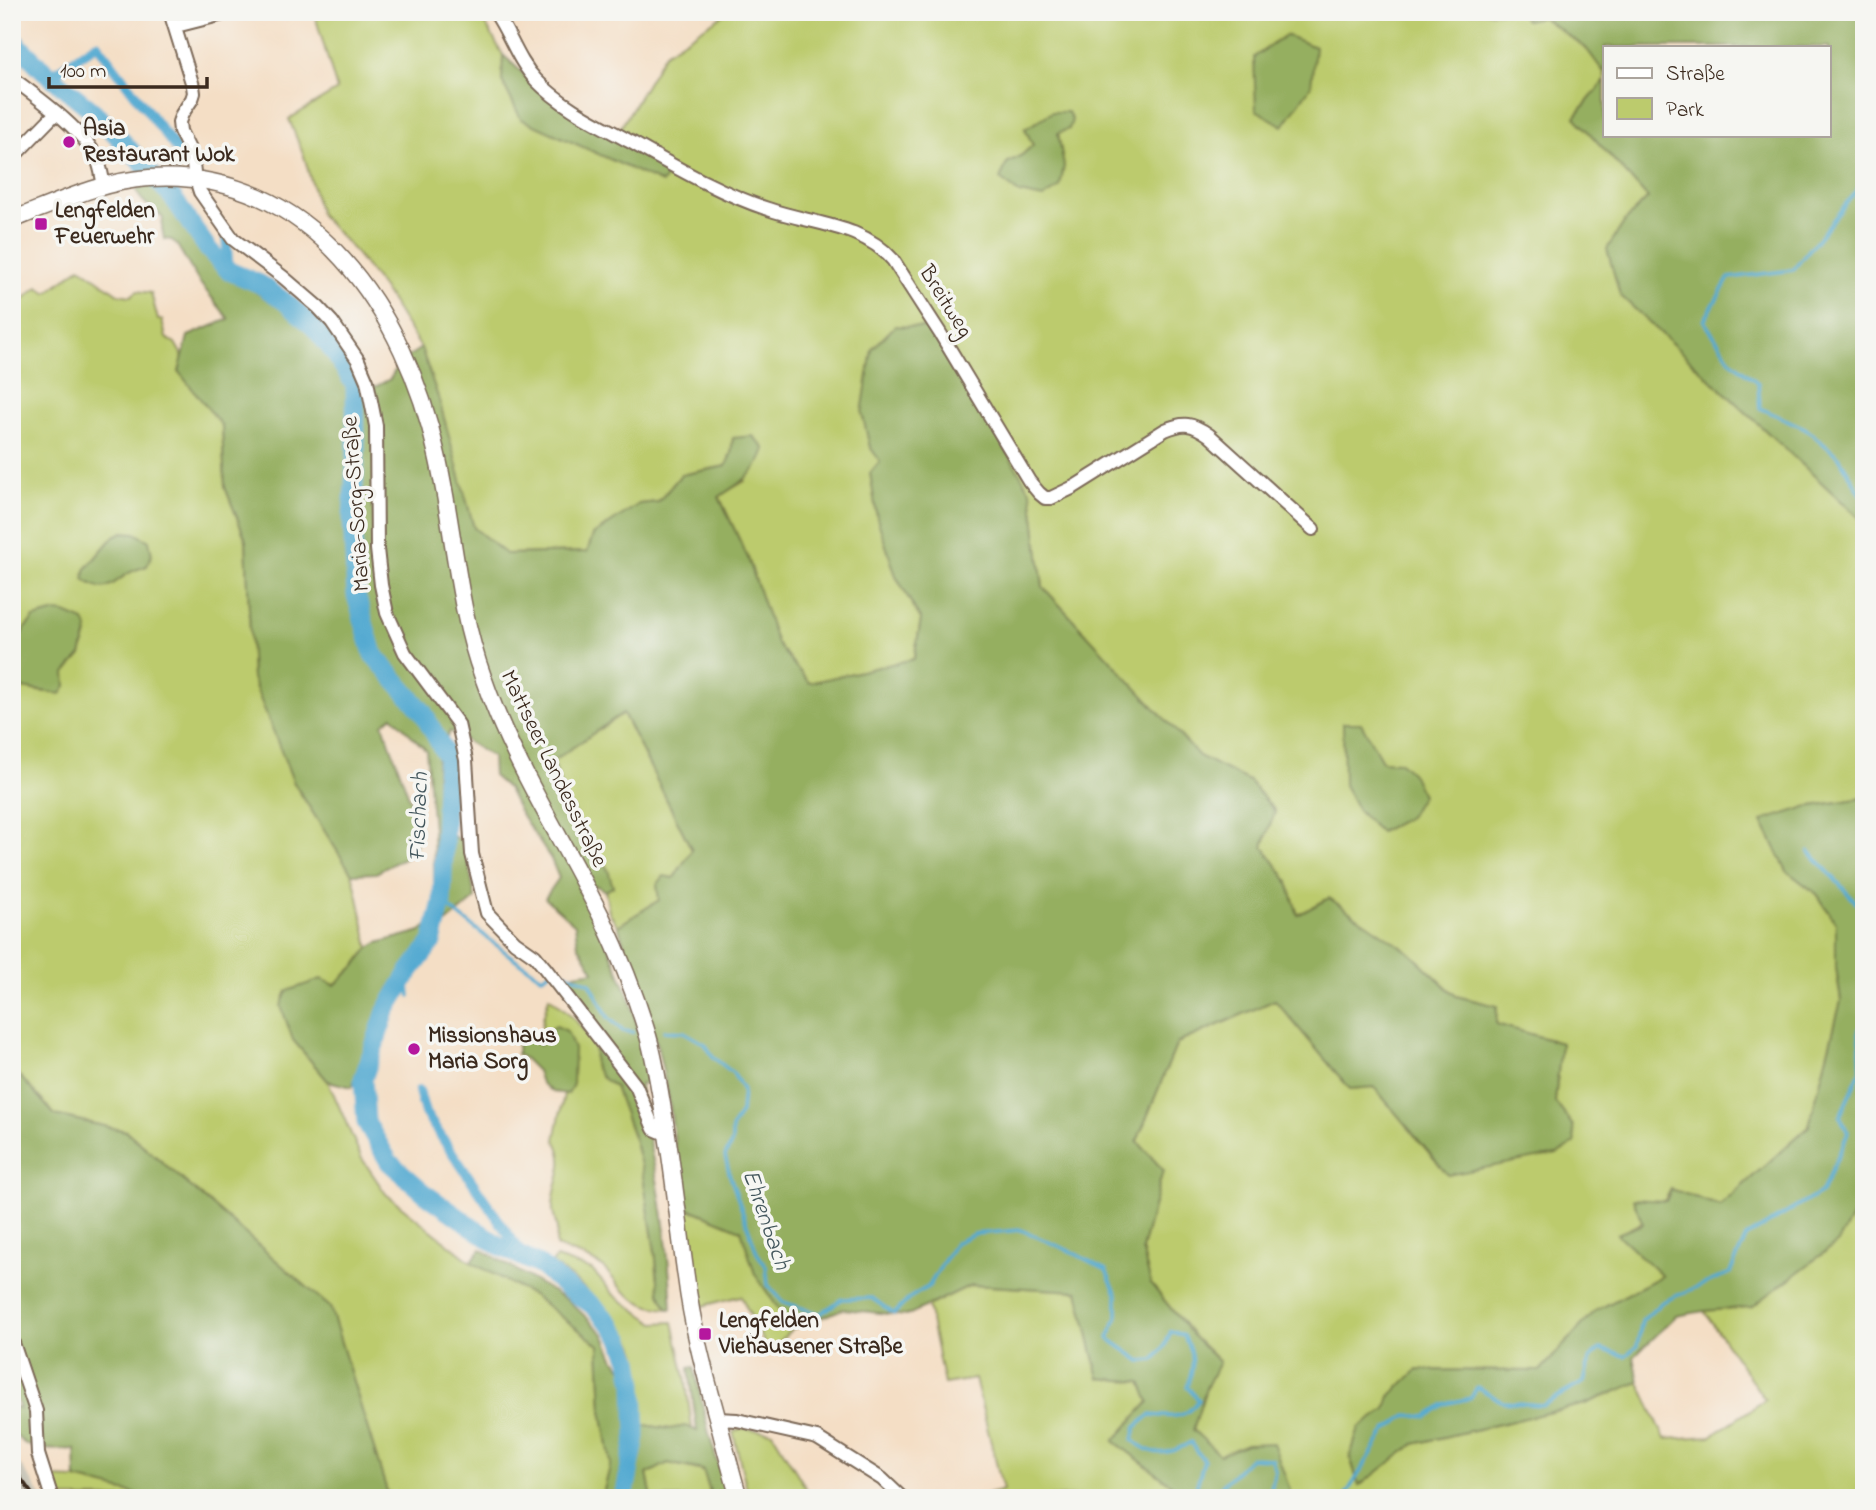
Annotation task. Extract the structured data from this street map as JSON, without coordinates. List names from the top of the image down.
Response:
{
  "streets": {
    "main road": ["Mattseer Landesstraße"],
    "street": ["Breitweg", "Maria-Sorg-Straße"]
  },
  "crossings": [
    ["Maria-Sorg-Straße", "Mattseer Landesstraße"]
  ],
  "water": ["Fischach", "Ehrenbach"],
  "places": {
    "other": ["Asia Restaurant Wok", "Missionshaus Maria Sorg"],
    "transit": ["Lengfelden Feuerwehr", "Lengfelden Viehausener Straße"]
  },
  "legend": ["Straße", "Park"],
  "scale_bar": "100 m"
}
